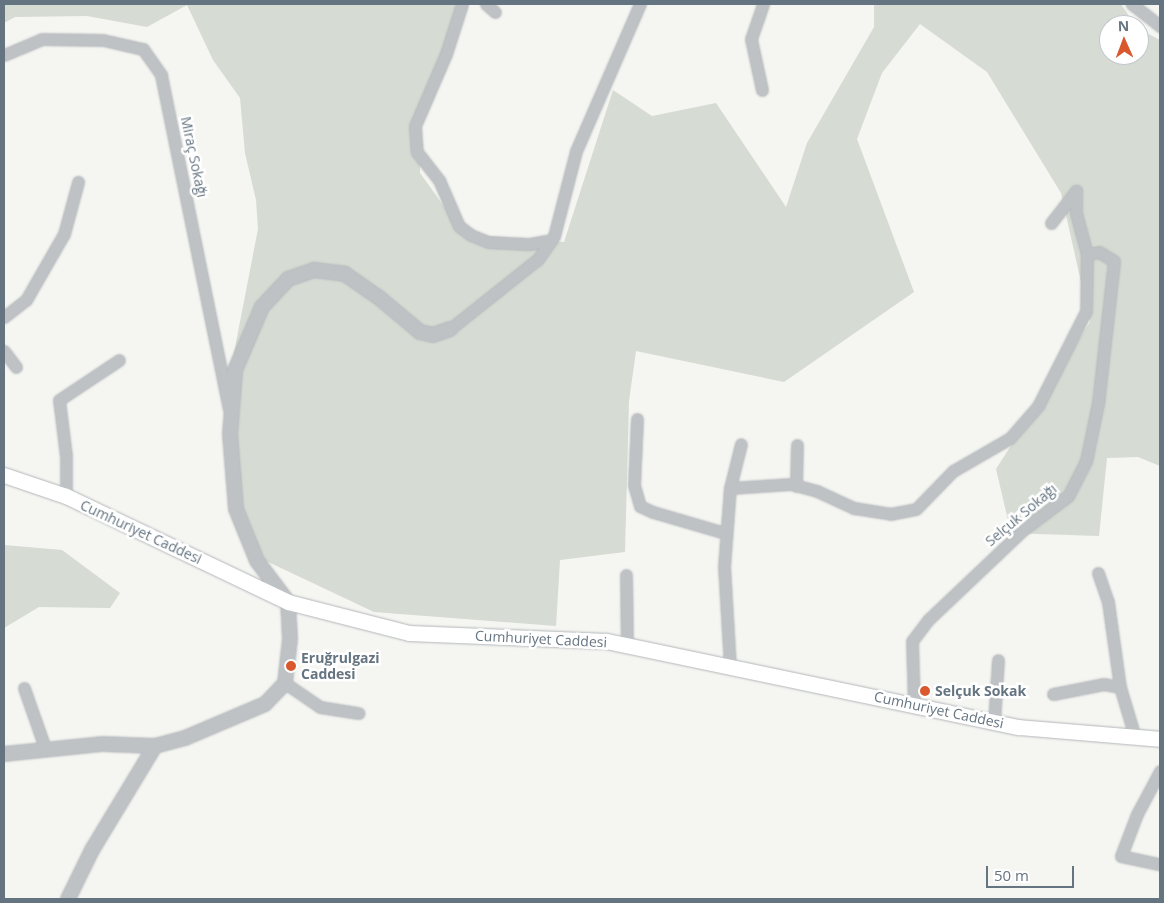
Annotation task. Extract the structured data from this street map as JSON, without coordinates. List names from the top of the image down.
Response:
{
  "streets": {
    "main road": ["Cumhuriyet Caddesi"],
    "street": ["Miraç Sokağı", "Selçuk Sokağı"]
  },
  "crossings": [
    ["Selçuk Sokağı", "Cumhuriyet Caddesi"]
  ],
  "places": ["Eruğrulgazi Caddesi", "Selçuk Sokak"],
  "scale_bar": "50 m",
  "north": "top"
}
